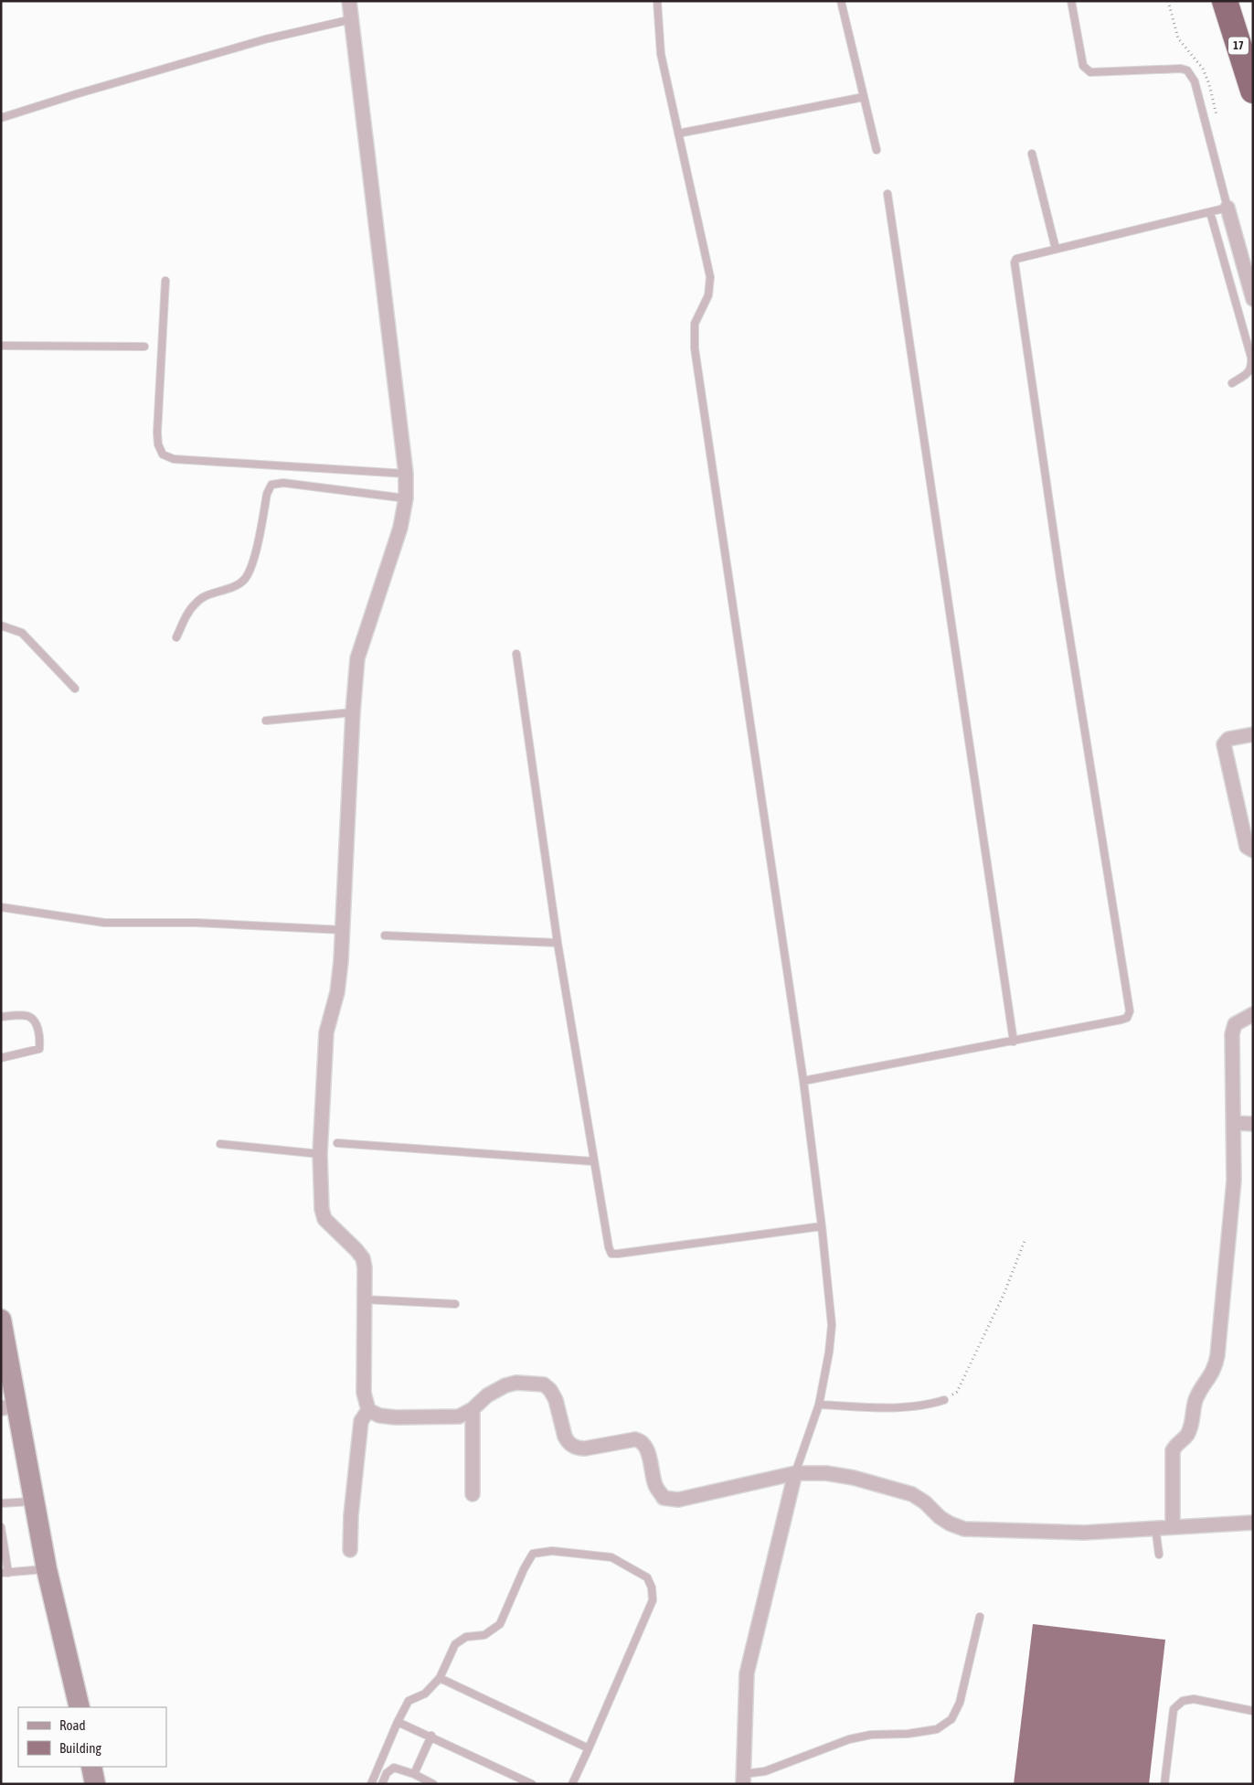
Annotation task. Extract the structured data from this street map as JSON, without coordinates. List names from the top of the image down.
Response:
{
  "streets": {
    "highway": ["17"]
  },
  "legend": ["Road", "Building"]
}
